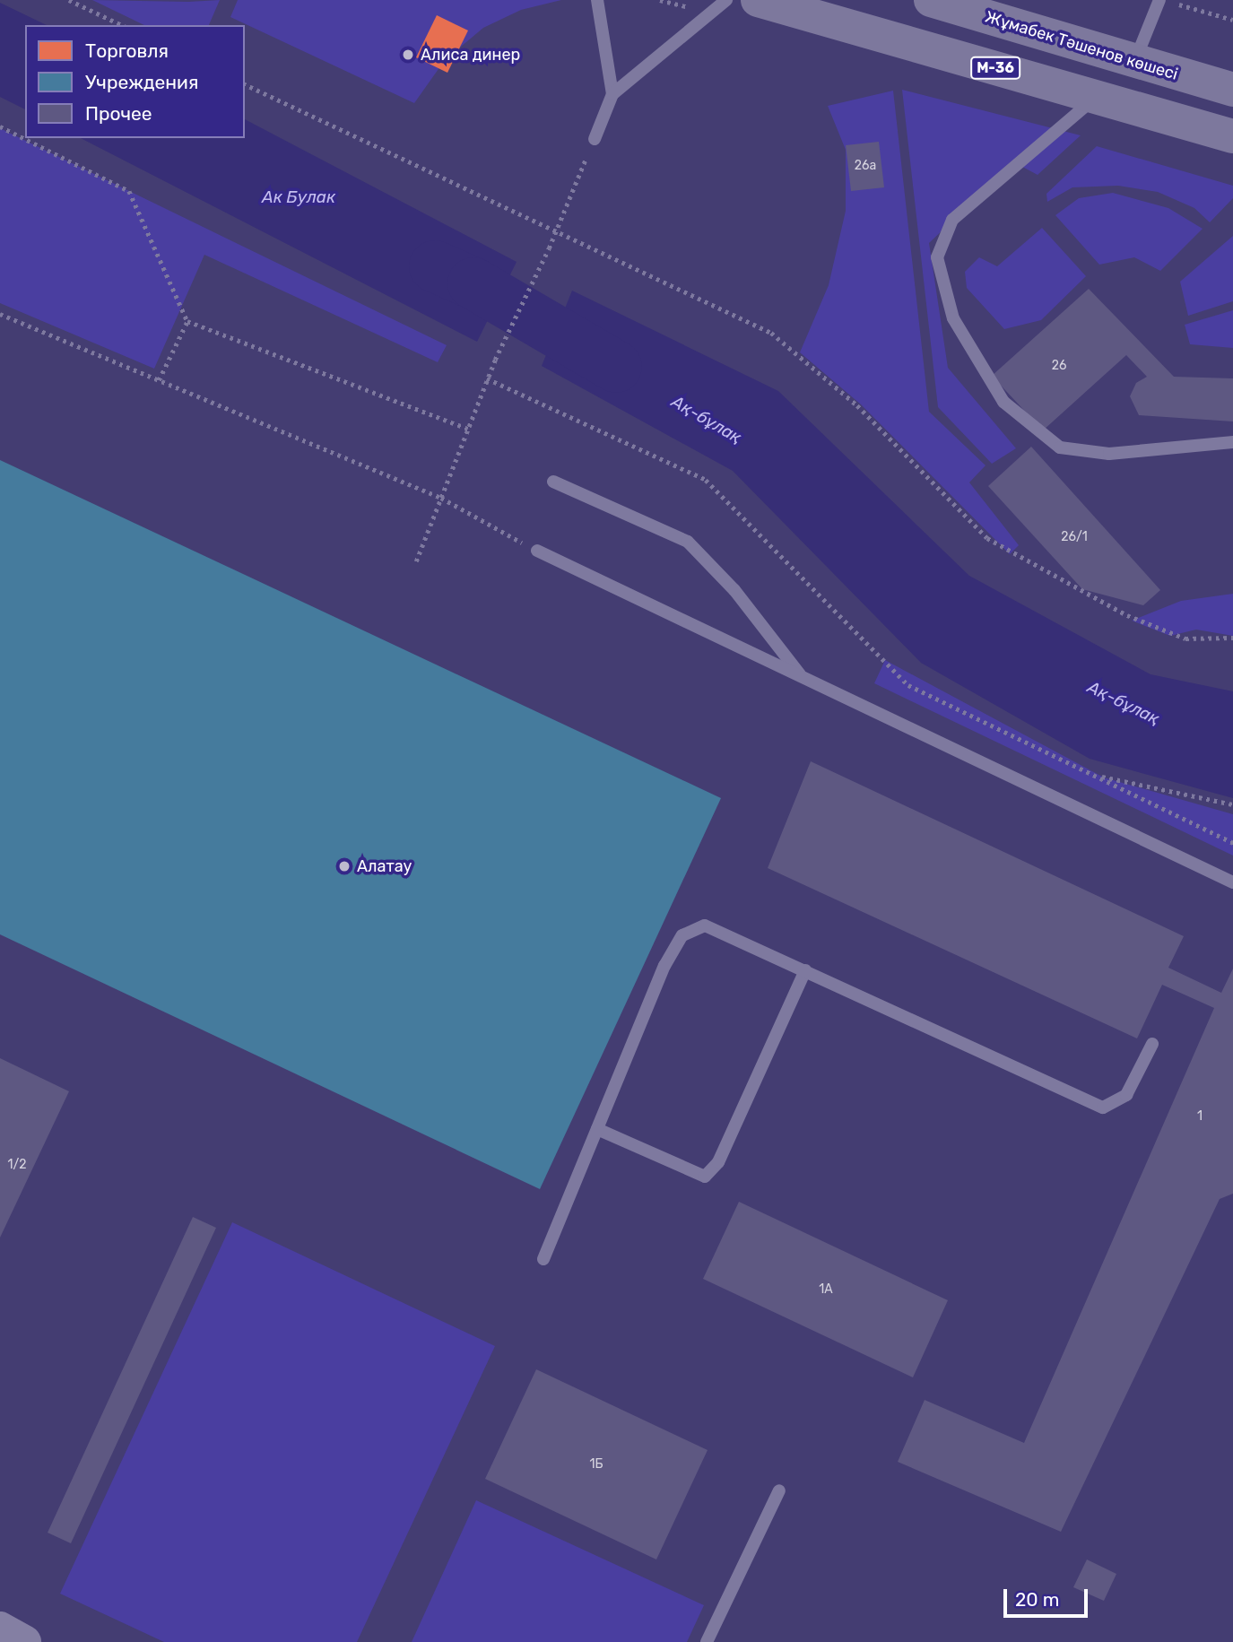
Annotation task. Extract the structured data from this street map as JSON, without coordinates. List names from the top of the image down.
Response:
{
  "streets": {
    "main road": ["Жұмабек Тәшенов көшесі", "M-36"]
  },
  "water": ["Ак Булак", "Ақ-бұлақ"],
  "places": ["Алиса динер", "Алатау"],
  "house_numbers": [
    "26а",
    "26",
    "26/1",
    "1",
    "1/2",
    "1А",
    "1Б"
  ],
  "legend": ["Торговля", "Учреждения", "Прочее"],
  "scale_bar": "20 m"
}
